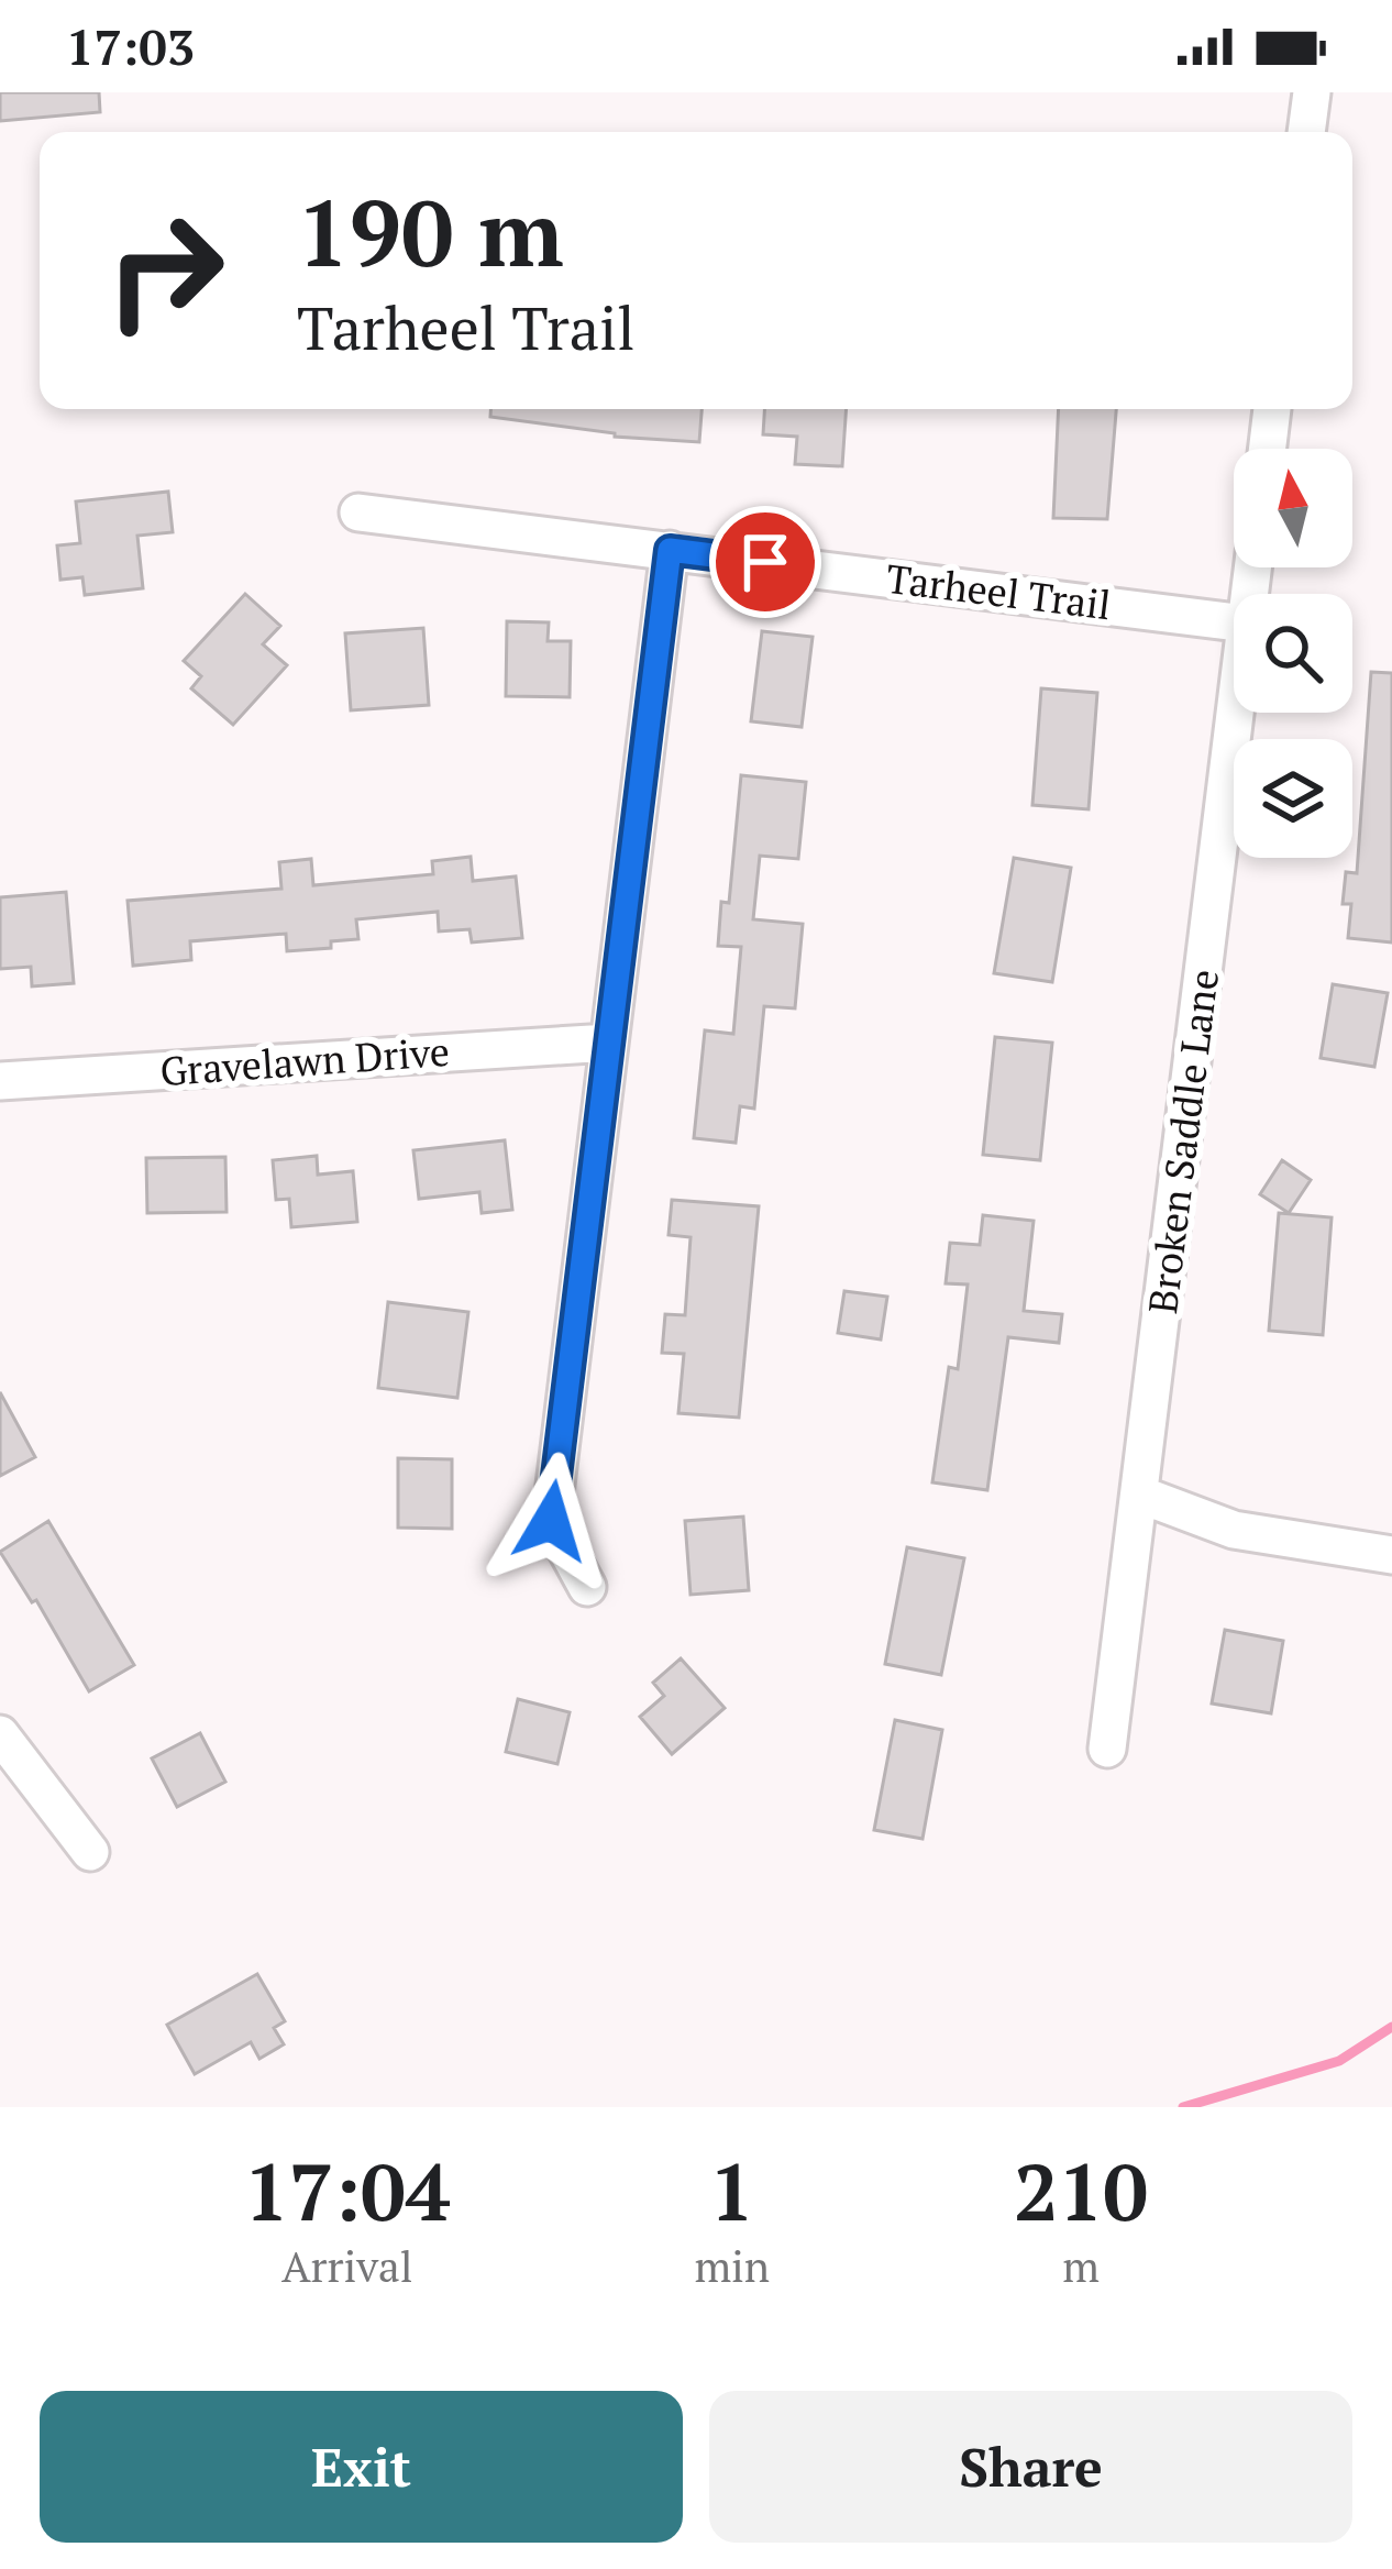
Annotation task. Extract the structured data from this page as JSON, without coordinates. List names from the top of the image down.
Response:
{
  "streets": {
    "street": ["Tarheel Trail", "Gravelawn Drive", "Broken Saddle Lane"]
  },
  "north": "top",
  "page": {
    "status": "17:03",
    "turn": ["190 m", "Tarheel Trail"],
    "eta": [
      "17:04",
      "Arrival",
      "1",
      "min",
      "210",
      "m"
    ],
    "buttons": ["Exit", "Share"]
  }
}
